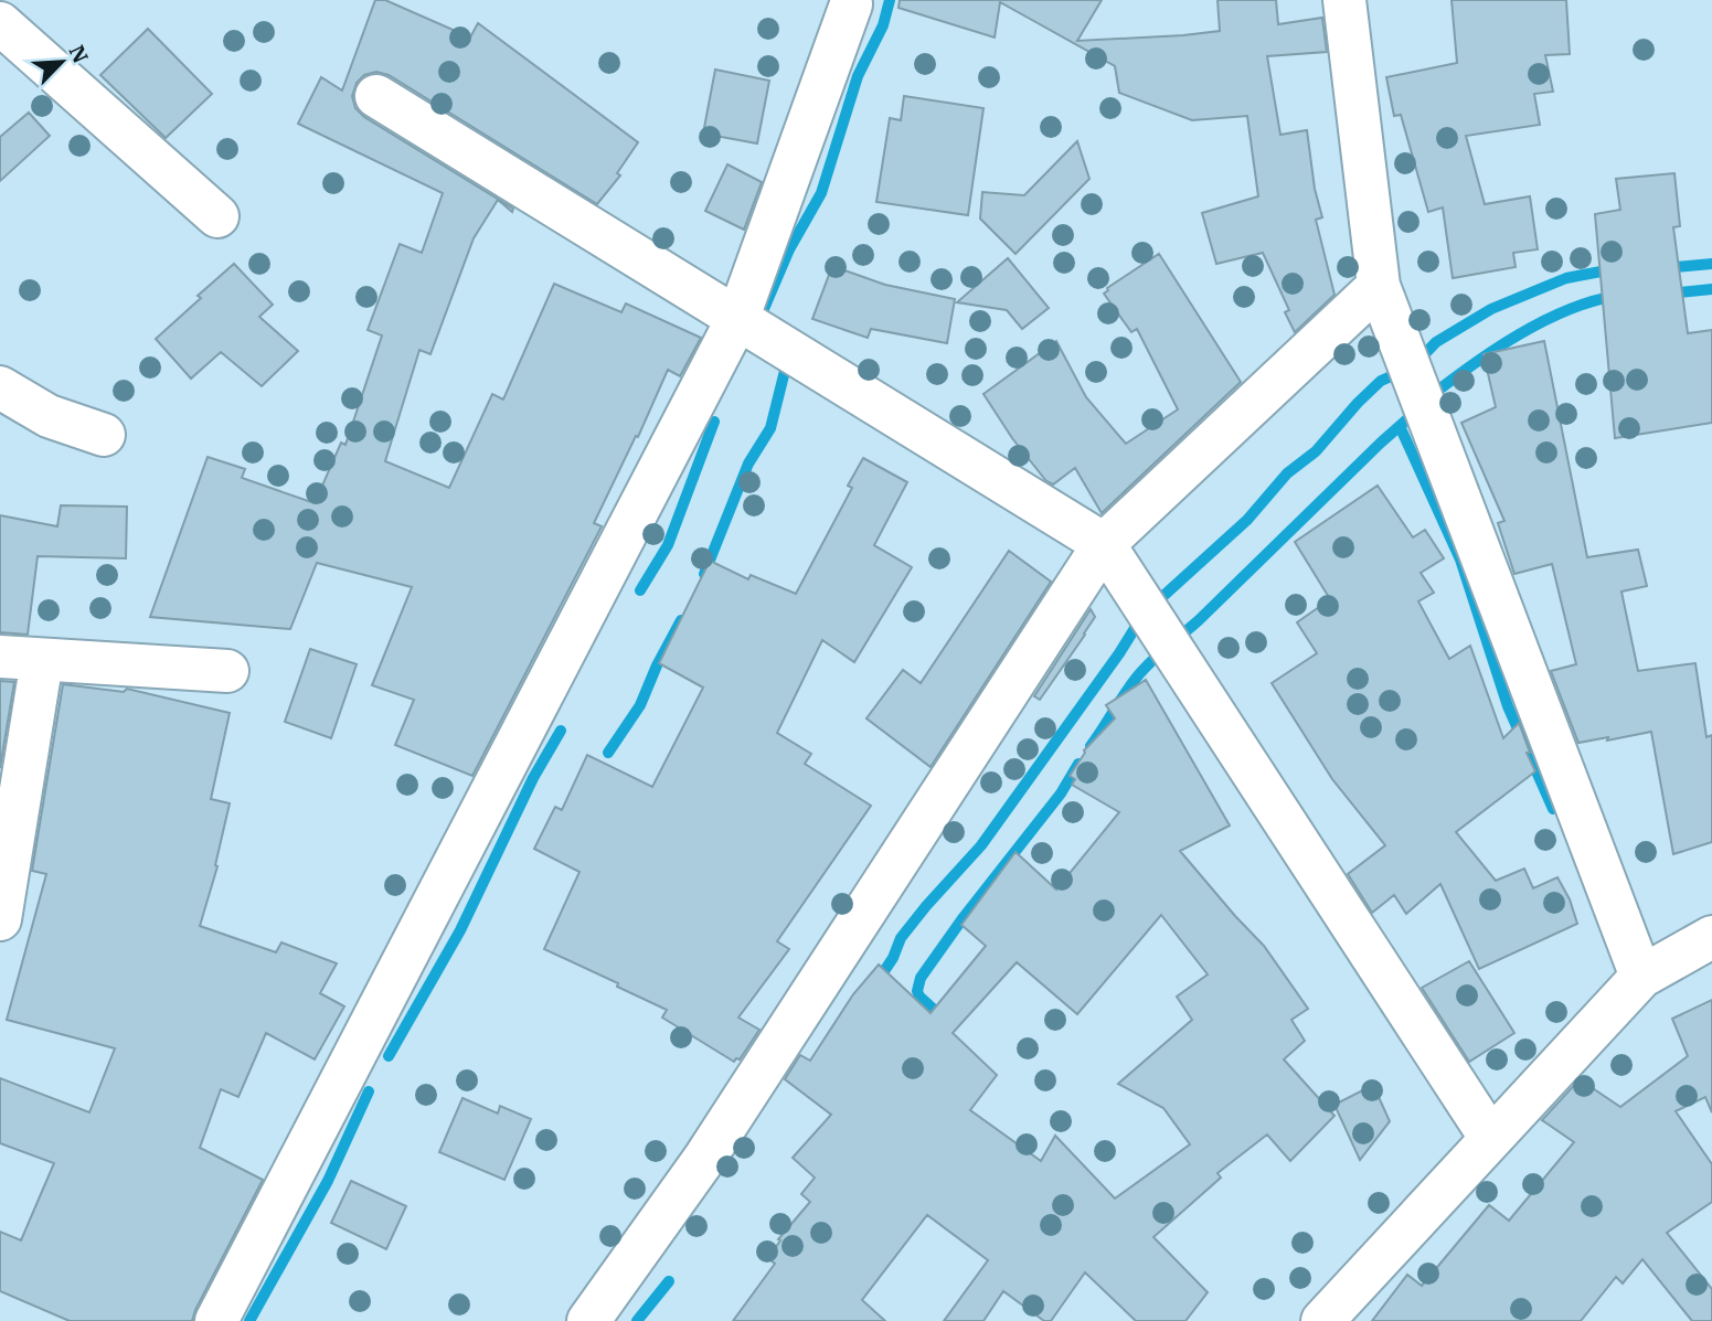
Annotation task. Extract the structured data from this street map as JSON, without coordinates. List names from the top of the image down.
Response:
{
  "north": "top right"
}
